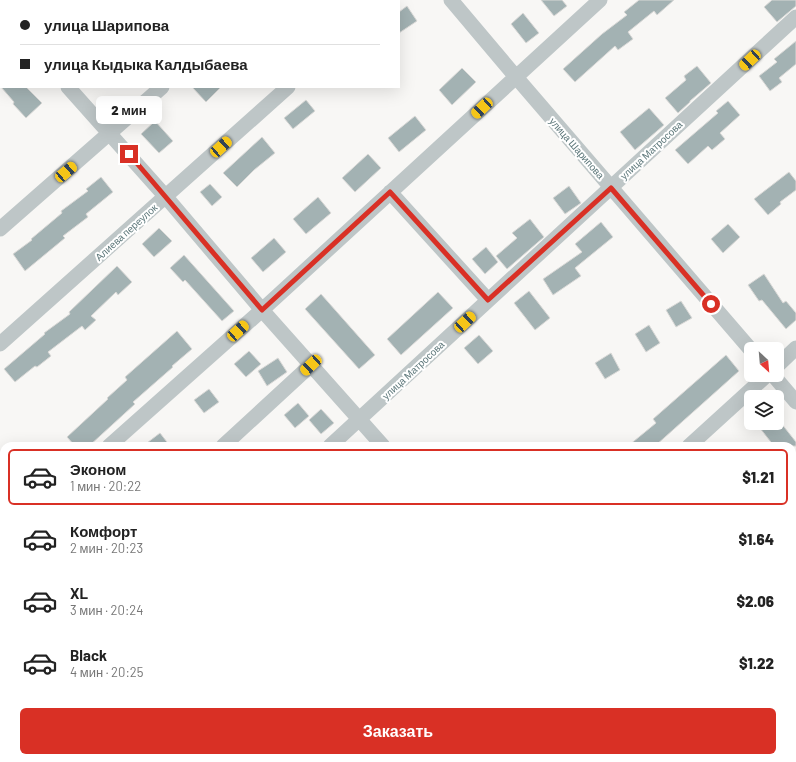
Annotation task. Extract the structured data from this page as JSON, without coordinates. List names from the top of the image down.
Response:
{
  "streets": {
    "street": ["улица Шарипова", "улица Матросова", "Алиева переулок"]
  },
  "crossings": [
    ["улица Шарипова", "улица Матросова"]
  ],
  "north": "bottom right",
  "page": {
    "banner": ["улица Шарипова", "улица Кыдыка Калдыбаева"],
    "bubble": "2 мин",
    "list": [
      {
        "name": "Эконом",
        "note": "1 мин · 20:22",
        "value": "$1.21"
      },
      {
        "name": "Комфорт",
        "note": "2 мин · 20:23",
        "value": "$1.64"
      },
      {
        "name": "XL",
        "note": "3 мин · 20:24",
        "value": "$2.06"
      },
      {
        "name": "Black",
        "note": "4 мин · 20:25",
        "value": "$1.22"
      }
    ],
    "buttons": "Заказать"
  }
}
